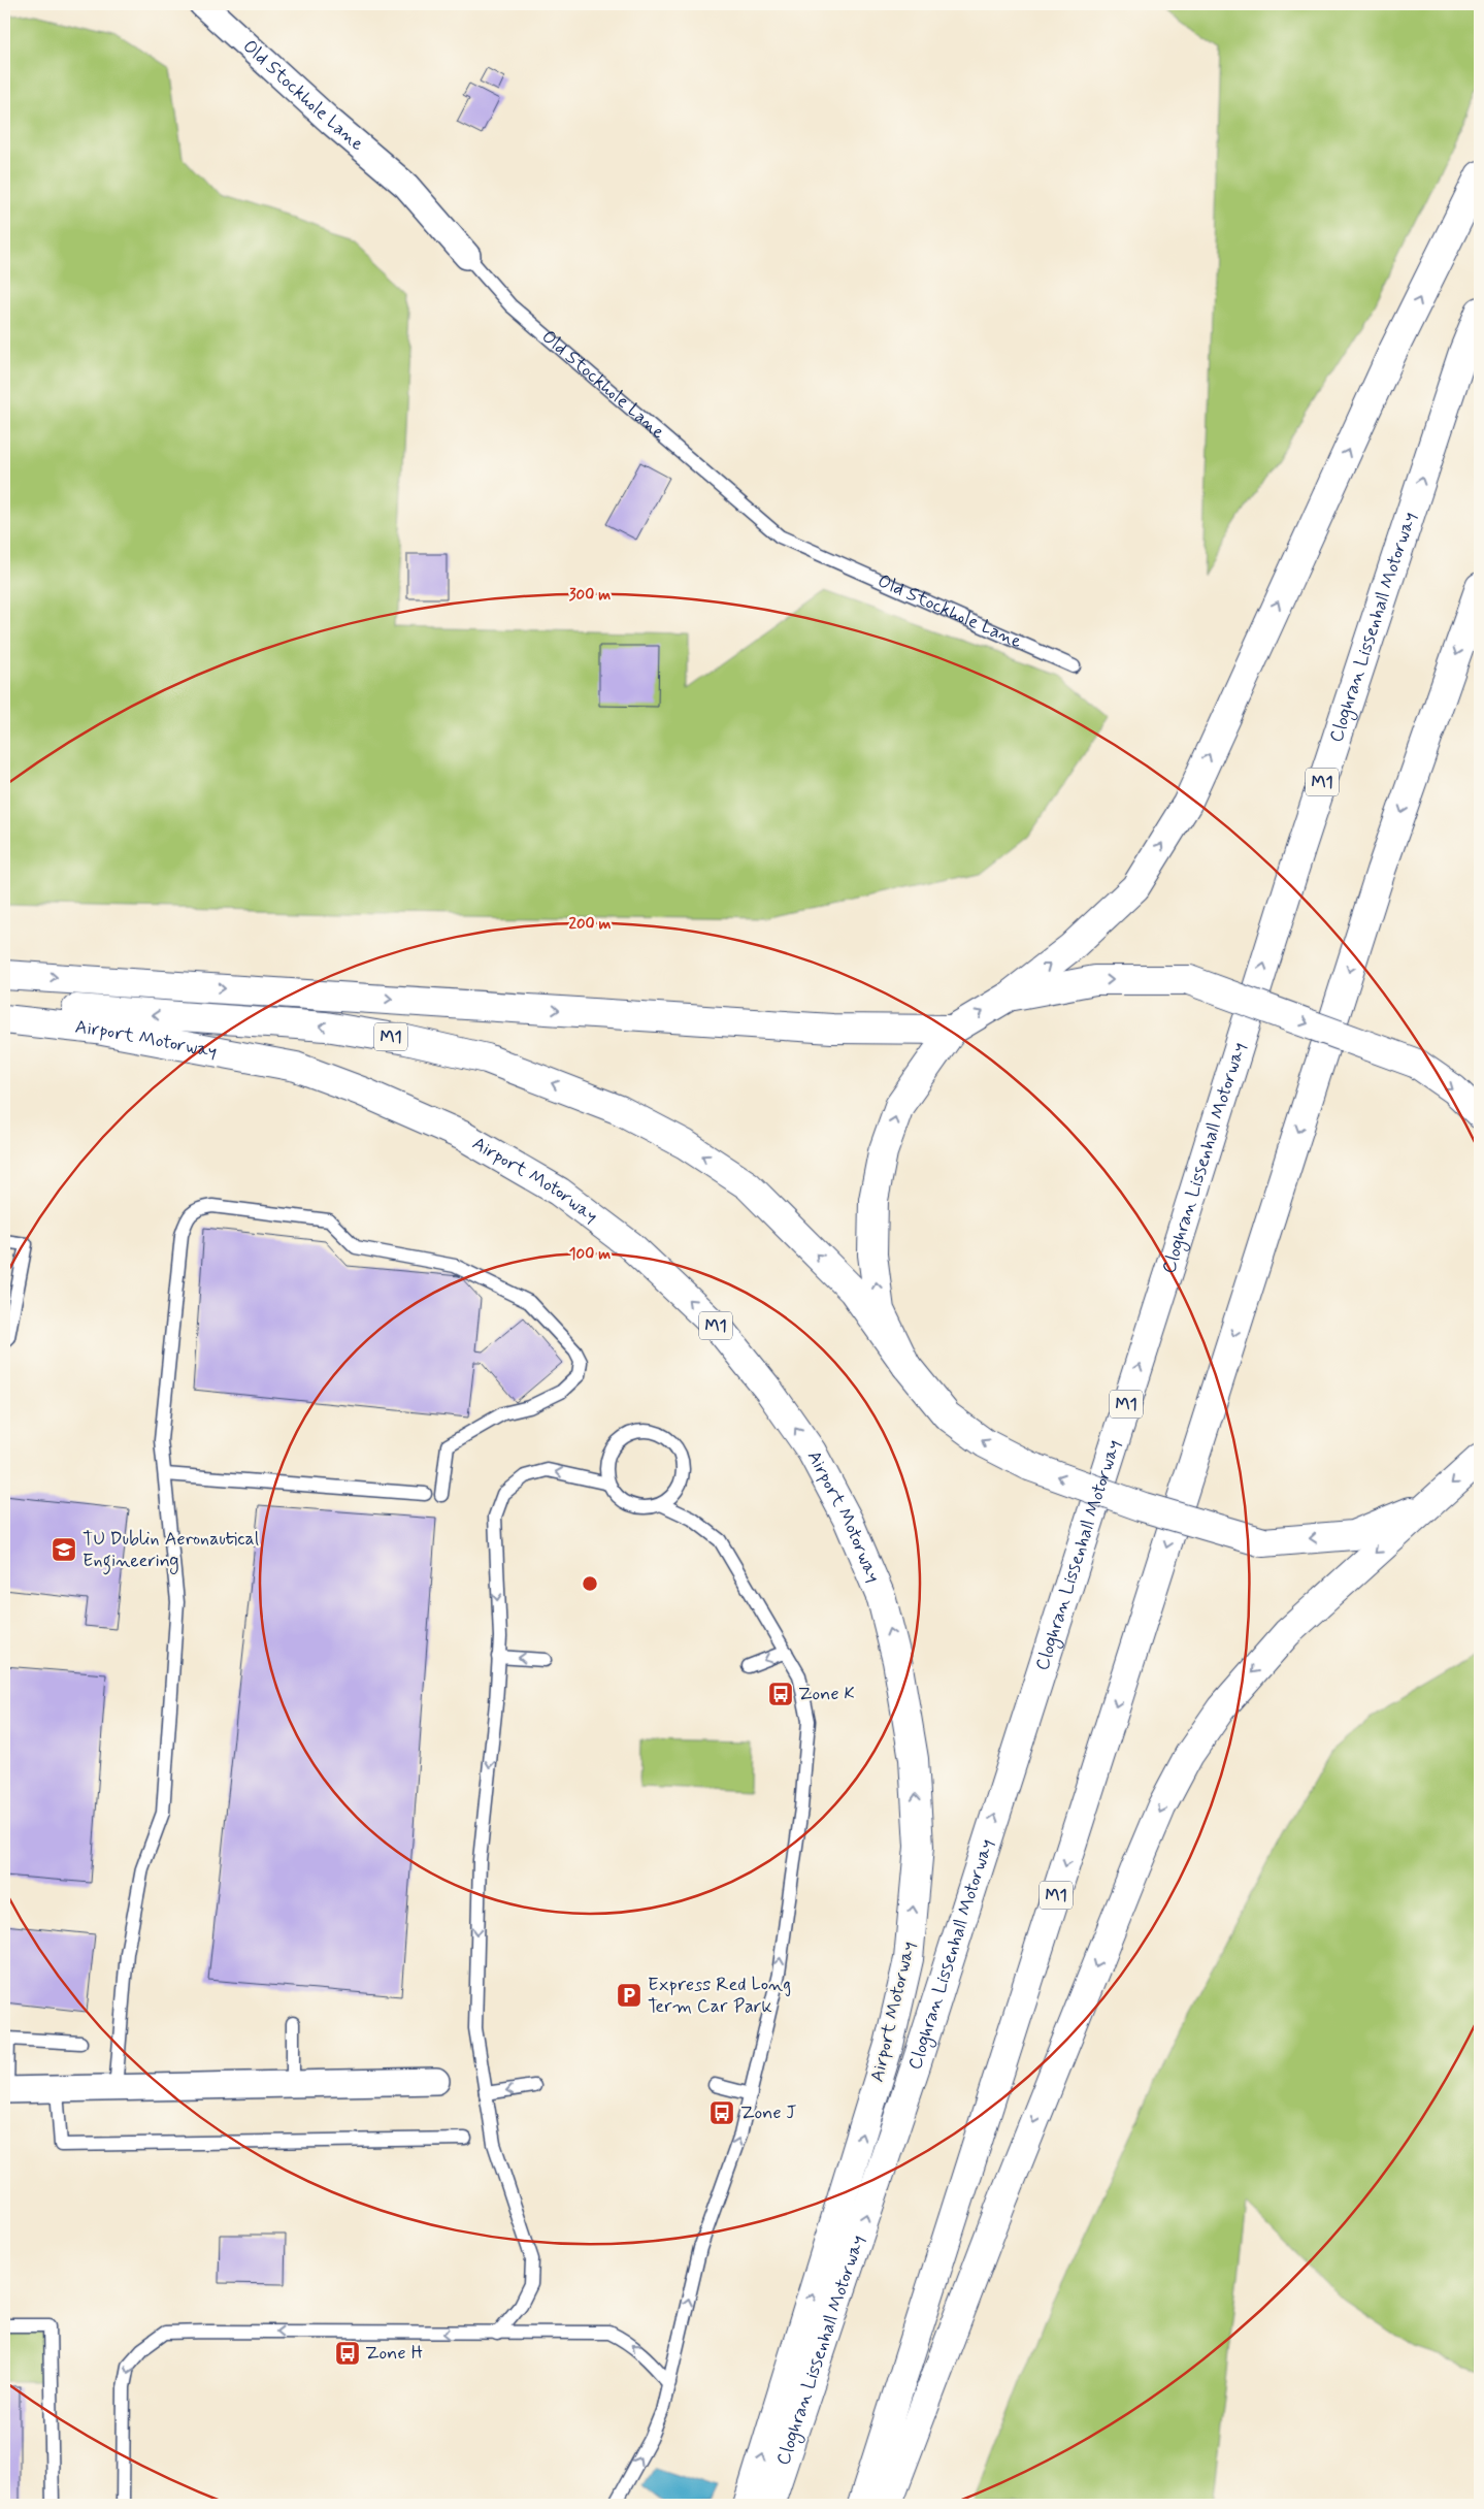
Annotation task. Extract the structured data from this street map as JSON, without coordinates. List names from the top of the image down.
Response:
{
  "streets": {
    "highway": ["Cloghran Lissenhall Motorway", "M1", "Airport Motorway"],
    "street": ["Old Stockhole Lane"]
  },
  "one_way": ["Airport Motorway"],
  "places": {
    "school or university": ["TU Dublin Aeronautical Engineering"],
    "bus stop": ["Zone K", "Zone J", "Zone H"],
    "parking": ["Express Red Long Term Car Park"]
  },
  "rings": ["300 m", "200 m", "100 m"]
}
